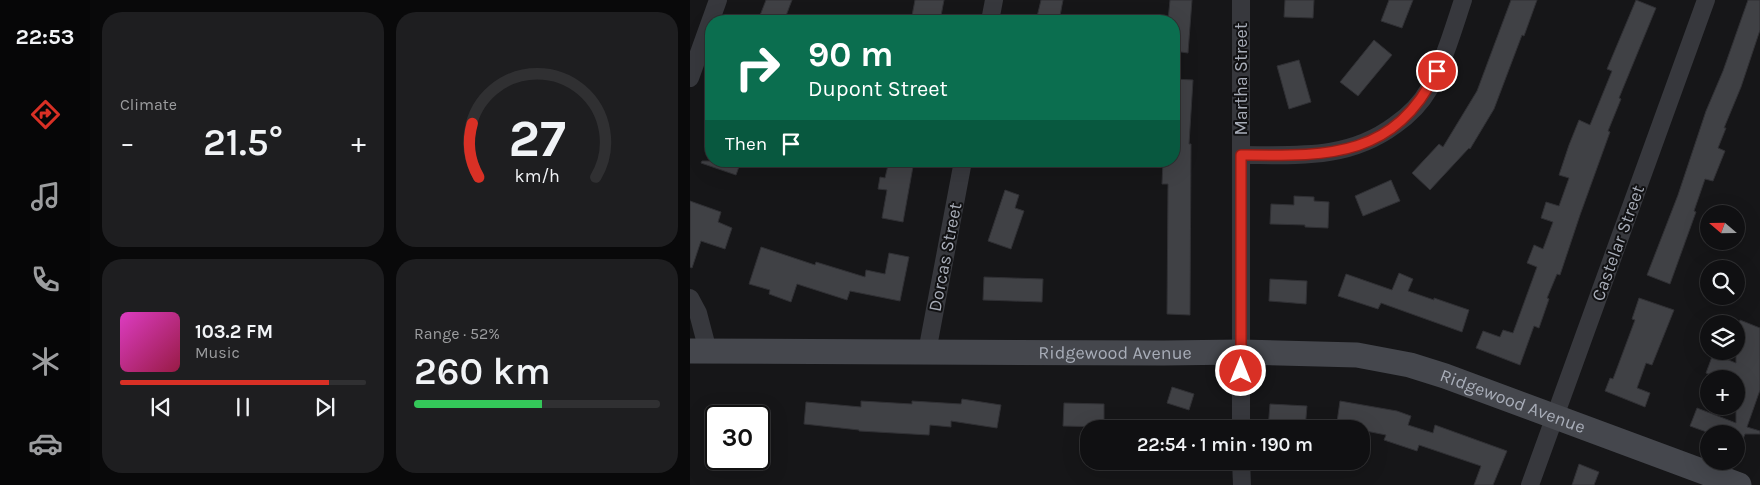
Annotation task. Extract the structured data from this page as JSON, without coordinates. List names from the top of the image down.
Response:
{
  "streets": {
    "main road": ["Ridgewood Avenue"],
    "street": ["Martha Street", "Castelar Street", "Dorcas Street"]
  },
  "crossings": [
    ["Martha Street", "Ridgewood Avenue"],
    ["Castelar Street", "Ridgewood Avenue"],
    ["Dorcas Street", "Ridgewood Avenue"]
  ],
  "north": "left",
  "page": {
    "tabs": "22:53",
    "tile": [
      "Climate",
      ["Range · 52%", "260 km"]
    ],
    "turn": ["90 m", "Dupont Street"],
    "then": "Then",
    "heat": ["−", "21.5°", "+"],
    "map_buttons": ["+", "−"],
    "song": ["103.2 FM", "Music"],
    "limit": "30",
    "trip": "22:54 · 1 min · 190 m",
    "gauge": ["27", "km/h"]
  }
}
